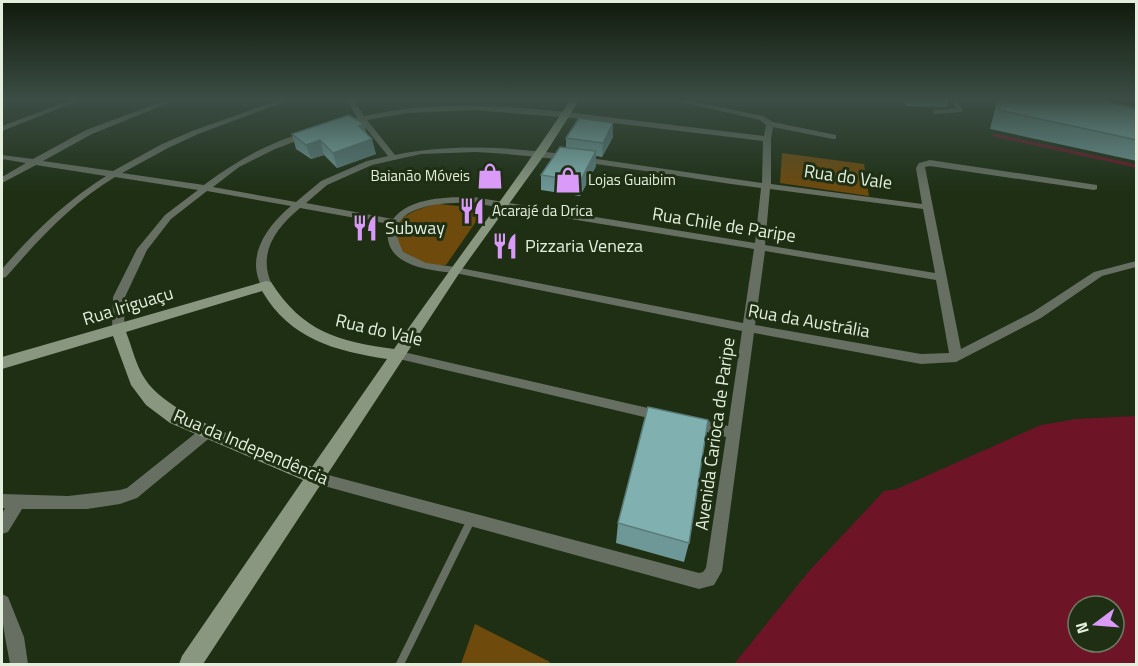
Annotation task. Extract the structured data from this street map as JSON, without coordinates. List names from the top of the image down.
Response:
{
  "streets": {
    "main road": ["Rua do Vale", "Rua Iriguaçu", "Rua da Independência"],
    "street": ["Rua Chile de Paripe", "Rua da Austrália", "Avenida Carioca de Paripe"]
  },
  "crossings": [
    ["Rua do Vale", "Rua Iriguaçu"],
    ["Rua do Vale", "Avenida Carioca de Paripe"],
    ["Rua Chile de Paripe", "Rua da Austrália"],
    ["Rua Chile de Paripe", "Avenida Carioca de Paripe"],
    ["Rua Iriguaçu", "Rua da Independência"],
    ["Rua da Austrália", "Avenida Carioca de Paripe"],
    ["Avenida Carioca de Paripe", "Rua da Independência"]
  ],
  "places": {
    "shop": ["Baianão Móveis", "Lojas Guaibim"],
    "restaurant": ["Acarajé da Drica", "Subway", "Pizzaria Veneza"]
  },
  "north": "left"
}
